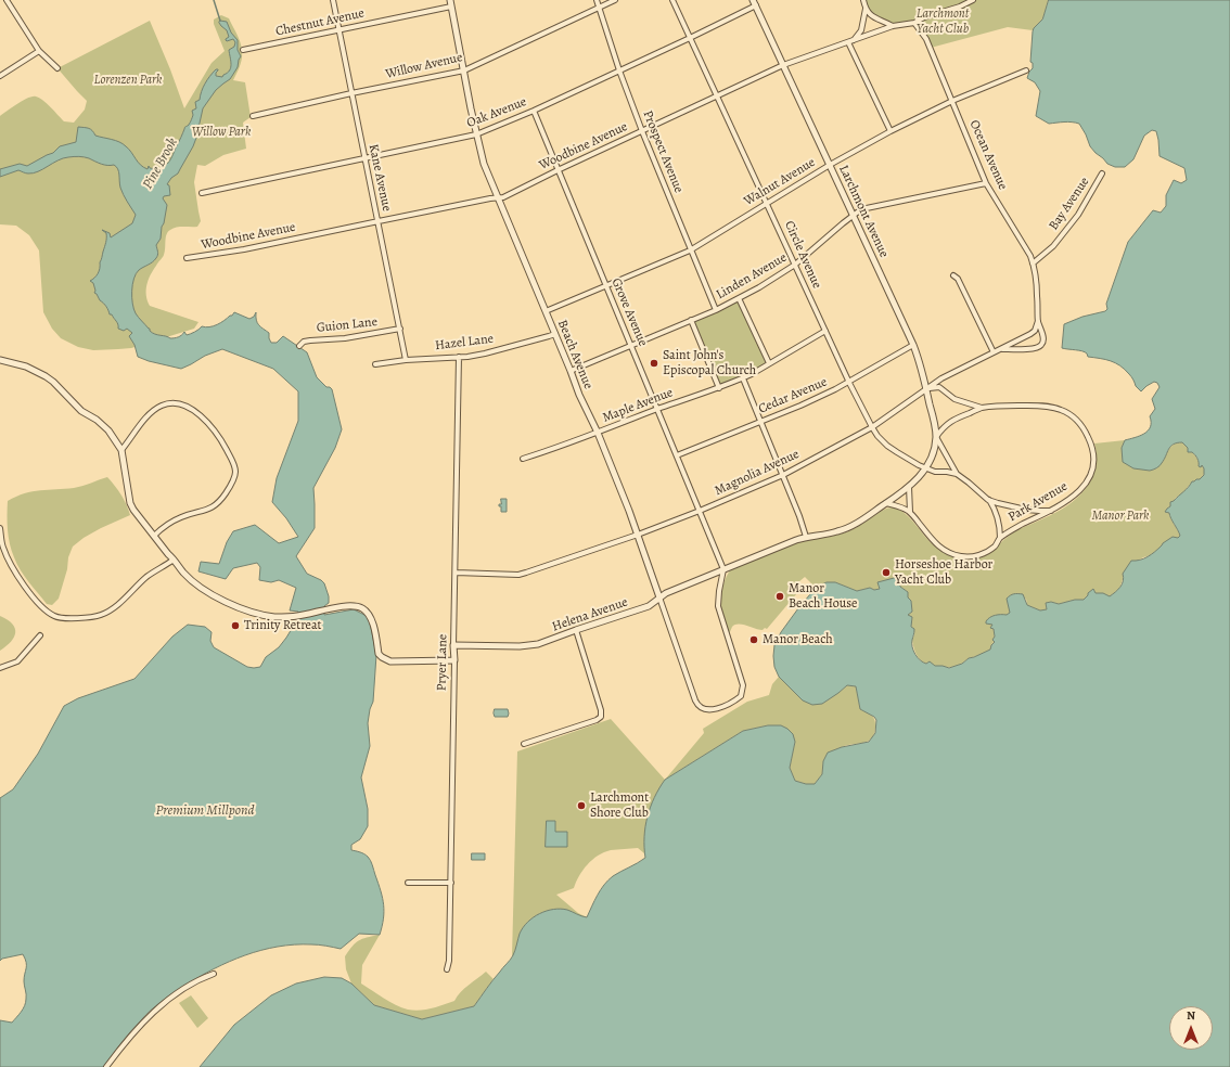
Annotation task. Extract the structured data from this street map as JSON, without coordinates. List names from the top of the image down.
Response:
{
  "streets": {
    "street": [
      "Chestnut Avenue",
      "Willow Avenue",
      "Oak Avenue",
      "Woodbine Avenue",
      "Prospect Avenue",
      "Ocean Avenue",
      "Kane Avenue",
      "Walnut Avenue",
      "Bay Avenue",
      "Larchmont Avenue",
      "Circle Avenue",
      "Linden Avenue",
      "Grove Avenue",
      "Guion Lane",
      "Hazel Lane",
      "Beach Avenue",
      "Cedar Avenue",
      "Maple Avenue",
      "Magnolia Avenue",
      "Park Avenue",
      "Helena Avenue",
      "Pryer Lane"
    ]
  },
  "crossings": [
    ["Chestnut Avenue", "Kane Avenue"],
    ["Chestnut Avenue", "Beach Avenue"],
    ["Willow Avenue", "Prospect Avenue"],
    ["Willow Avenue", "Kane Avenue"],
    ["Willow Avenue", "Beach Avenue"],
    ["Oak Avenue", "Prospect Avenue"],
    ["Oak Avenue", "Kane Avenue"],
    ["Oak Avenue", "Larchmont Avenue"],
    ["Oak Avenue", "Circle Avenue"],
    ["Oak Avenue", "Grove Avenue"],
    ["Oak Avenue", "Beach Avenue"],
    ["Woodbine Avenue", "Prospect Avenue"],
    ["Woodbine Avenue", "Ocean Avenue"],
    ["Woodbine Avenue", "Kane Avenue"],
    ["Woodbine Avenue", "Larchmont Avenue"],
    ["Woodbine Avenue", "Circle Avenue"],
    ["Woodbine Avenue", "Grove Avenue"],
    ["Woodbine Avenue", "Beach Avenue"],
    ["Prospect Avenue", "Walnut Avenue"],
    ["Prospect Avenue", "Linden Avenue"],
    ["Ocean Avenue", "Walnut Avenue"],
    ["Ocean Avenue", "Bay Avenue"],
    ["Ocean Avenue", "Linden Avenue"],
    ["Ocean Avenue", "Magnolia Avenue"],
    ["Kane Avenue", "Guion Lane"],
    ["Kane Avenue", "Hazel Lane"],
    ["Walnut Avenue", "Larchmont Avenue"],
    ["Walnut Avenue", "Circle Avenue"],
    ["Walnut Avenue", "Grove Avenue"],
    ["Walnut Avenue", "Beach Avenue"],
    ["Larchmont Avenue", "Circle Avenue"],
    ["Larchmont Avenue", "Linden Avenue"],
    ["Larchmont Avenue", "Cedar Avenue"],
    ["Larchmont Avenue", "Magnolia Avenue"],
    ["Larchmont Avenue", "Park Avenue"],
    ["Circle Avenue", "Linden Avenue"],
    ["Circle Avenue", "Cedar Avenue"],
    ["Circle Avenue", "Maple Avenue"],
    ["Circle Avenue", "Magnolia Avenue"],
    ["Circle Avenue", "Park Avenue"],
    ["Linden Avenue", "Grove Avenue"],
    ["Linden Avenue", "Beach Avenue"],
    ["Grove Avenue", "Beach Avenue"],
    ["Grove Avenue", "Cedar Avenue"],
    ["Grove Avenue", "Maple Avenue"],
    ["Grove Avenue", "Magnolia Avenue"],
    ["Grove Avenue", "Park Avenue"],
    ["Grove Avenue", "Helena Avenue"],
    ["Hazel Lane", "Beach Avenue"],
    ["Hazel Lane", "Pryer Lane"],
    ["Beach Avenue", "Maple Avenue"],
    ["Beach Avenue", "Magnolia Avenue"],
    ["Beach Avenue", "Park Avenue"],
    ["Beach Avenue", "Helena Avenue"],
    ["Magnolia Avenue", "Park Avenue"],
    ["Magnolia Avenue", "Pryer Lane"],
    ["Park Avenue", "Helena Avenue"],
    ["Helena Avenue", "Pryer Lane"]
  ],
  "water": ["Pine Brook", "Premium Millpond"],
  "parks": [
    "Larchmont Yacht Club",
    "Lorenzen Park",
    "Willow Park",
    "Manor Park"
  ],
  "places": [
    "Saint John's Episcopal Church",
    "Horseshoe Harbor Yacht Club",
    "Manor Beach House",
    "Trinity Retreat",
    "Manor Beach",
    "Larchmont Shore Club"
  ],
  "north": "top"
}
